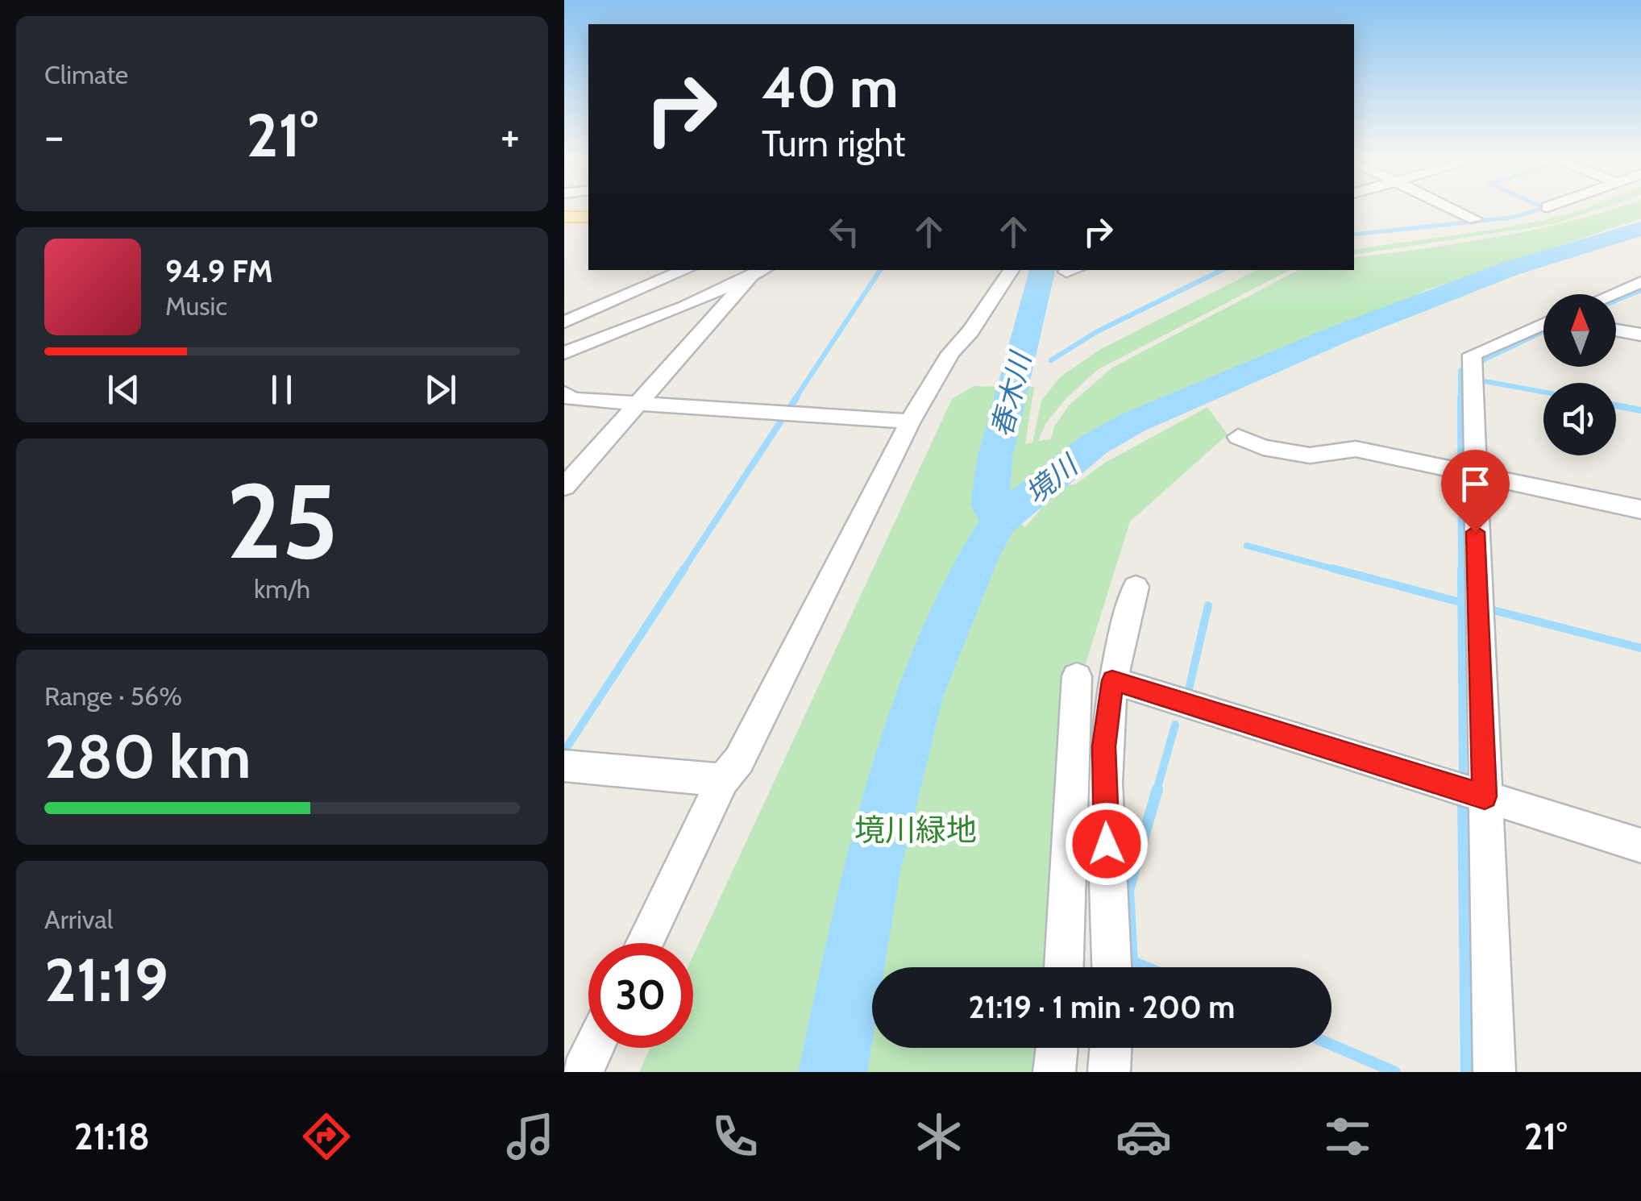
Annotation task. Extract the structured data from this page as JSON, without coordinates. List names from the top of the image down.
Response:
{
  "water": ["春木川", "境川"],
  "parks": ["境川緑地"],
  "north": "top",
  "page": {
    "tile": [
      "Climate",
      ["25", "km/h"],
      ["Range · 56%", "280 km"],
      ["Arrival", "21:19"]
    ],
    "turn": ["40 m", "Turn right"],
    "heat": ["−", "21°", "+"],
    "song": ["94.9 FM", "Music"],
    "limit": "30",
    "trip": "21:19 · 1 min · 200 m",
    "tabs": ["21:18", "21°"]
  }
}
